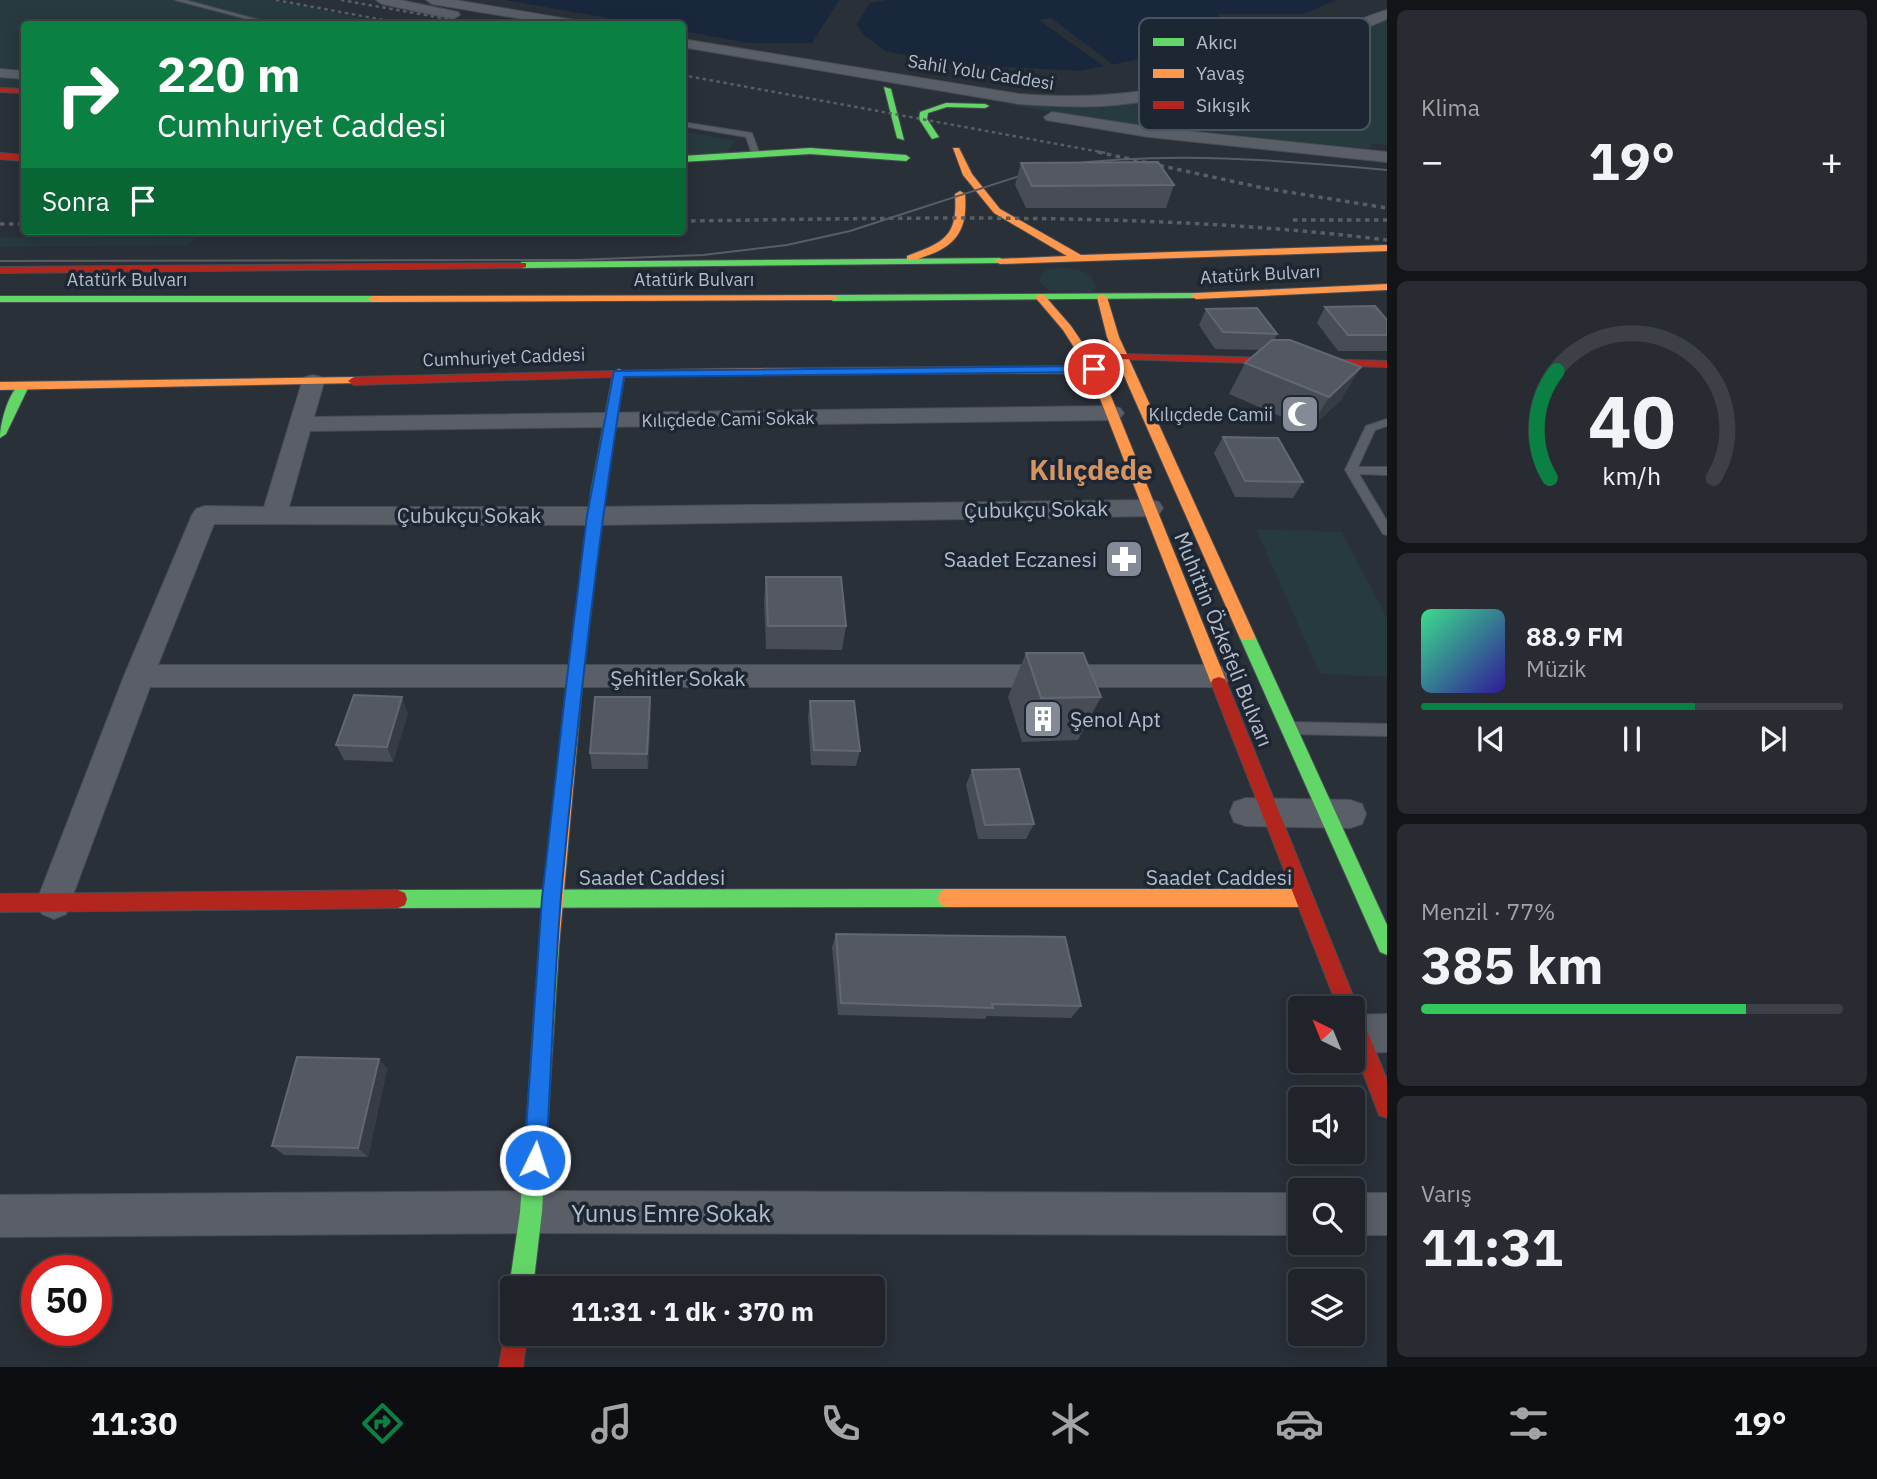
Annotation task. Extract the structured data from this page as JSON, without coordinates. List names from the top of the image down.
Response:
{
  "streets": {
    "main road": [
      "Atatürk Bulvarı",
      "Cumhuriyet Caddesi",
      "Muhittin Özkefeli Bulvarı",
      "Saadet Caddesi"
    ],
    "street": [
      "Sahil Yolu Caddesi",
      "Kılıçdede Cami Sokak",
      "Çubukçu Sokak",
      "Şehitler Sokak",
      "Yunus Emre Sokak"
    ]
  },
  "crossings": [
    ["Atatürk Bulvarı", "Muhittin Özkefeli Bulvarı"],
    ["Cumhuriyet Caddesi", "Muhittin Özkefeli Bulvarı"],
    ["Kılıçdede Cami Sokak", "Muhittin Özkefeli Bulvarı"],
    ["Çubukçu Sokak", "Muhittin Özkefeli Bulvarı"],
    ["Çubukçu Sokak", "Şehitler Sokak"],
    ["Çubukçu Sokak", "Saadet Caddesi"],
    ["Muhittin Özkefeli Bulvarı", "Şehitler Sokak"],
    ["Muhittin Özkefeli Bulvarı", "Saadet Caddesi"]
  ],
  "districts": ["Kılıçdede"],
  "places": {
    "mosque": ["Kılıçdede Camii"],
    "pharmacy": ["Saadet Eczanesi"],
    "building": ["Şenol Apt"]
  },
  "legend": ["Akıcı", "Yavaş", "Sıkışık"],
  "north": "top left",
  "page": {
    "tile": [
      "Klima",
      ["Menzil · 77%", "385 km"],
      ["Varış", "11:31"]
    ],
    "turn": ["220 m", "Cumhuriyet Caddesi"],
    "heat": ["−", "19°", "+"],
    "then": "Sonra",
    "song": ["88.9 FM", "Müzik"],
    "limit": "50",
    "trip": "11:31 · 1 dk · 370 m",
    "tabs": ["11:30", "19°"],
    "gauge": ["40", "km/h"]
  }
}
